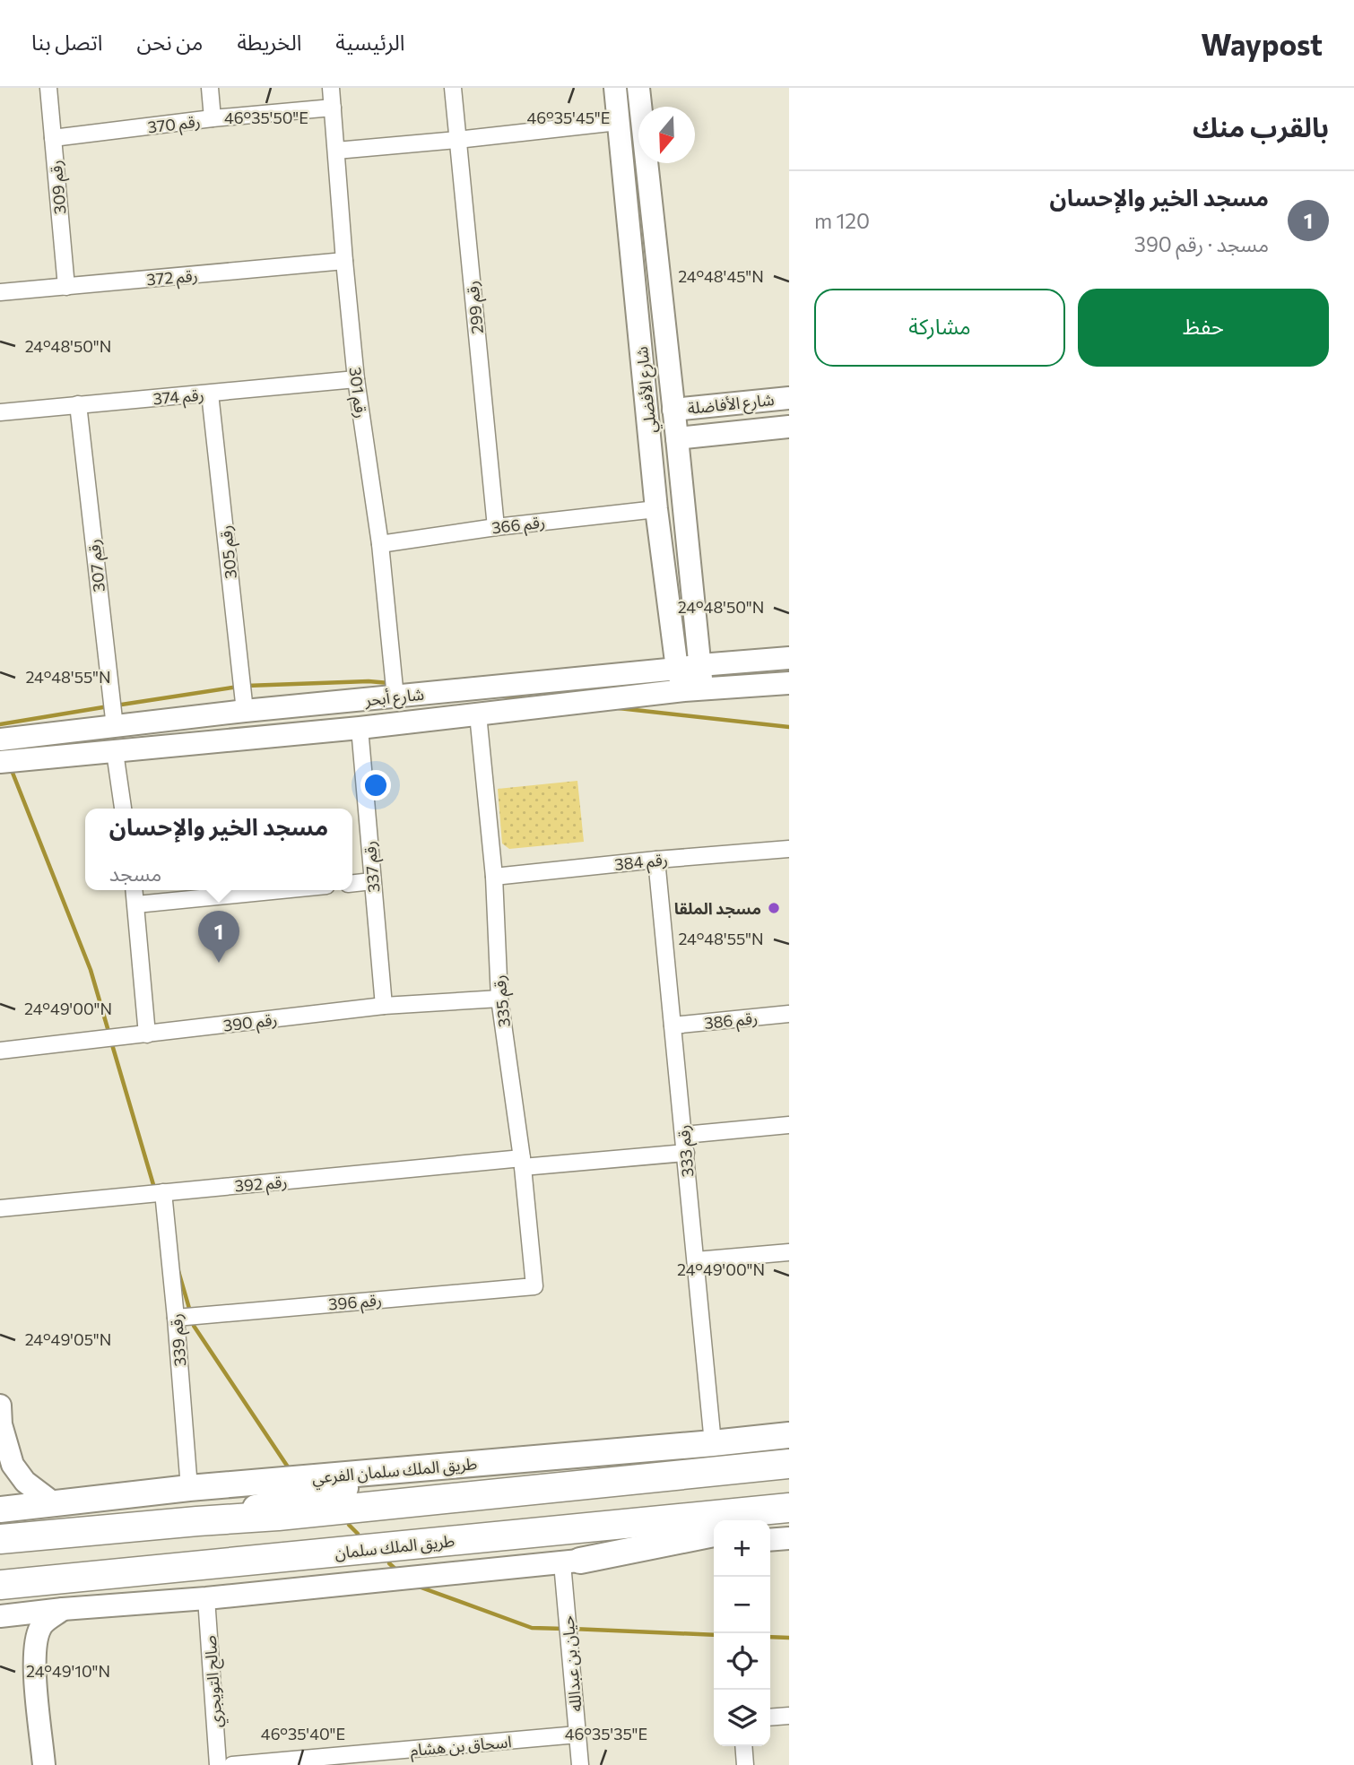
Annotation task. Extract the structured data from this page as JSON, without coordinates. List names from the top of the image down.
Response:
{
  "streets": {
    "highway": ["طريق الملك سلمان"],
    "main road": ["طريق الملك سلمان الفرعي"],
    "street": [
      "رقم 370",
      "رقم 309",
      "رقم 372",
      "رقم 299",
      "شارع الأفضلي",
      "رقم 301",
      "رقم 374",
      "شارع الأفاضلة",
      "رقم 366",
      "رقم 305",
      "رقم 307",
      "شارع أبحر",
      "رقم 384",
      "رقم 337",
      "رقم 335",
      "رقم 386",
      "رقم 390",
      "رقم 333",
      "رقم 392",
      "رقم 396",
      "رقم 339",
      "حيان بن عبدالله",
      "صالح التويجري",
      "اسحاق بن هشام"
    ]
  },
  "crossings": [
    ["رقم 370", "رقم 309"],
    ["رقم 370", "رقم 301"],
    ["رقم 309", "رقم 372"],
    ["رقم 372", "رقم 301"],
    ["رقم 299", "رقم 366"],
    ["شارع الأفضلي", "شارع الأفاضلة"],
    ["شارع الأفضلي", "رقم 366"],
    ["شارع الأفضلي", "شارع أبحر"],
    ["رقم 301", "رقم 374"],
    ["رقم 301", "رقم 366"],
    ["رقم 301", "شارع أبحر"],
    ["رقم 374", "رقم 305"],
    ["رقم 374", "رقم 307"],
    ["رقم 305", "شارع أبحر"],
    ["رقم 307", "شارع أبحر"],
    ["شارع أبحر", "رقم 337"],
    ["شارع أبحر", "رقم 335"],
    ["رقم 384", "رقم 335"],
    ["رقم 384", "رقم 333"],
    ["رقم 337", "رقم 390"],
    ["رقم 335", "رقم 390"],
    ["رقم 335", "رقم 392"],
    ["رقم 335", "رقم 396"],
    ["رقم 386", "رقم 333"],
    ["رقم 333", "رقم 392"],
    ["رقم 333", "طريق الملك سلمان الفرعي"],
    ["رقم 392", "رقم 339"],
    ["رقم 396", "رقم 339"],
    ["رقم 339", "طريق الملك سلمان الفرعي"],
    ["حيان بن عبدالله", "اسحاق بن هشام"]
  ],
  "places": ["مسجد الملقا"],
  "north": "bottom",
  "page": {
    "header": "Waypost",
    "nav": [
      "الرئيسية",
      "الخريطة",
      "من نحن",
      "اتصل بنا"
    ],
    "heading": "بالقرب منك",
    "list": [
      {
        "mark": "1",
        "name": "مسجد الخير والإحسان",
        "note": "مسجد · رقم 390",
        "value": "120 m"
      }
    ],
    "buttons": ["حفظ", "مشاركة"],
    "popup": ["مسجد الخير والإحسان", "مسجد"],
    "pins": "1",
    "map_buttons": ["+", "−"]
  },
  "coordinates": [
    "46°35'45\"E",
    "46°35'50\"E",
    "24°48'45\"N",
    "24°48'50\"N",
    "24°48'55\"N",
    "24°49'00\"N",
    "24°49'05\"N",
    "24°49'10\"N",
    "46°35'40\"E",
    "46°35'35\"E"
  ]
}
